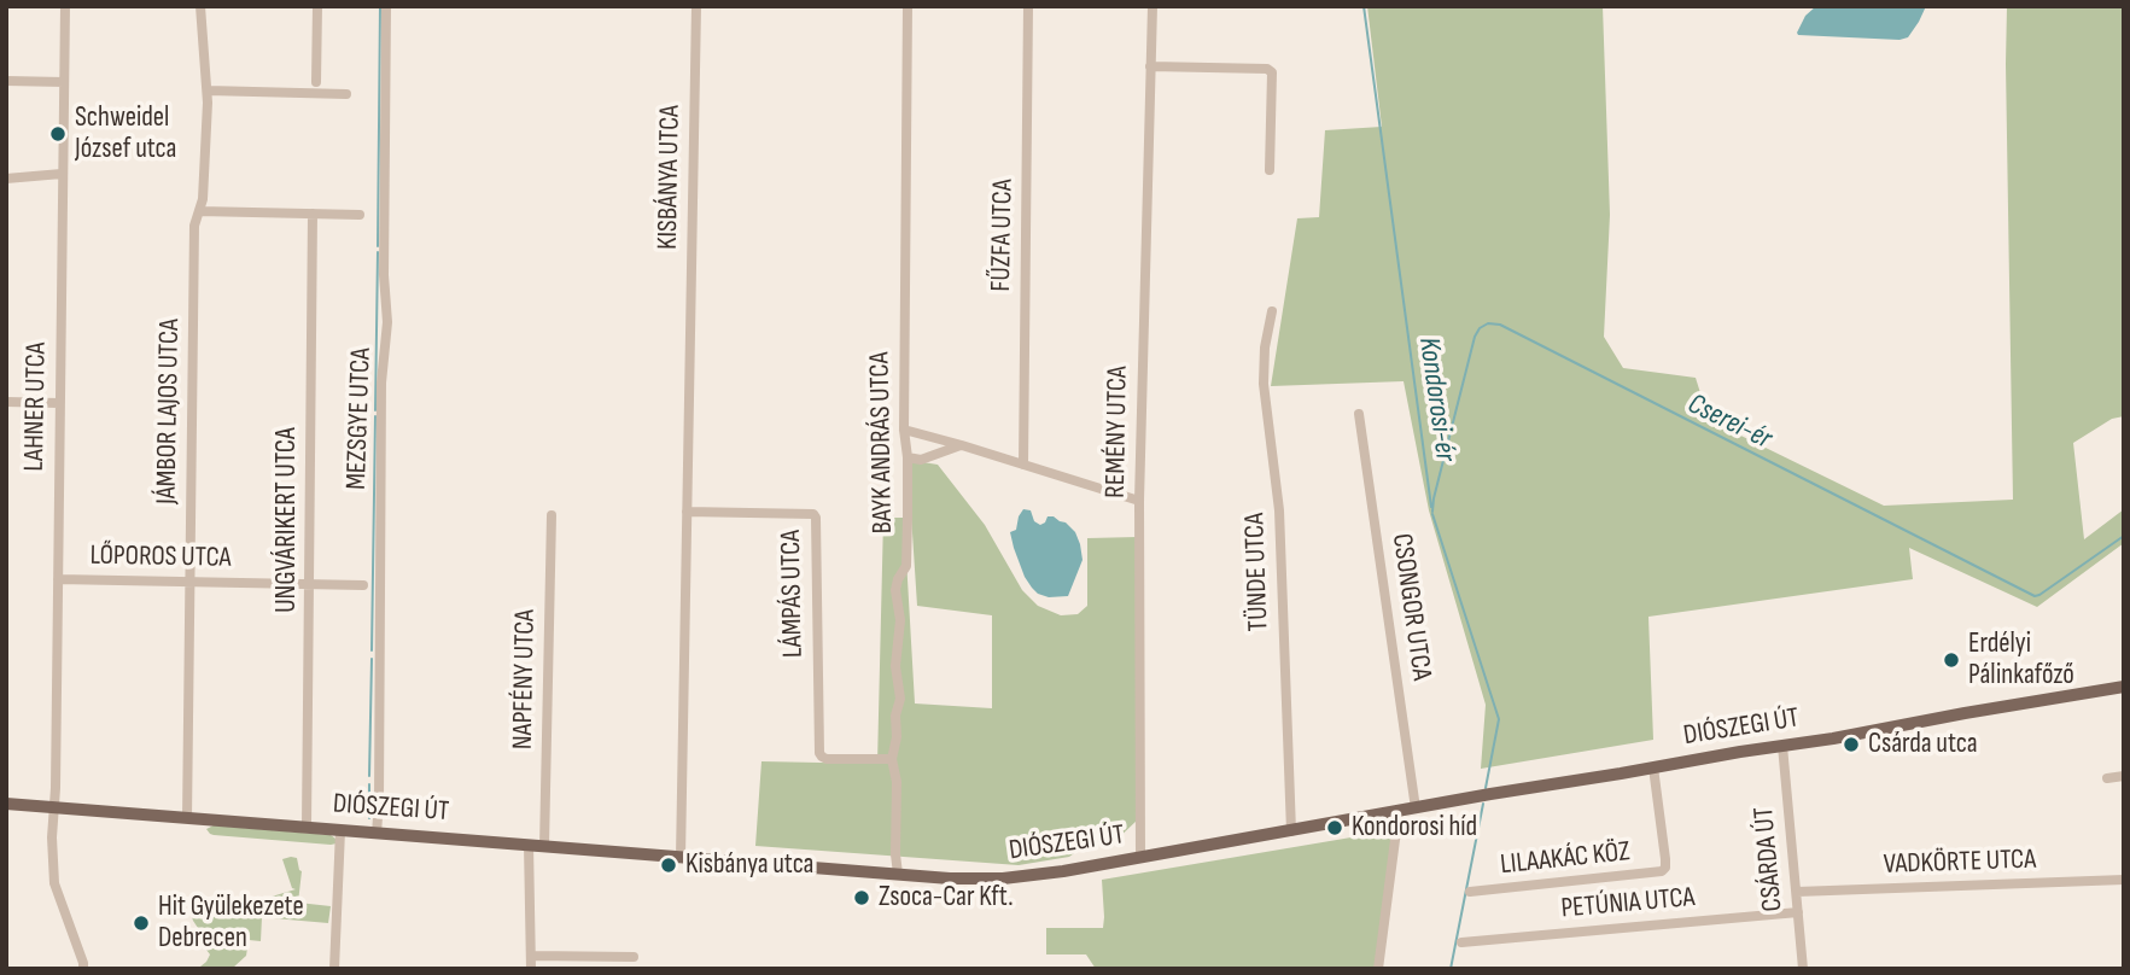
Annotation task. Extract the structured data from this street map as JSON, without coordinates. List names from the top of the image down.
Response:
{
  "streets": {
    "main road": ["DIÓSZEGI ÚT"],
    "street": [
      "KISBÁNYA UTCA",
      "FŰZFA UTCA",
      "LAHNER UTCA",
      "JÁMBOR LAJOS UTCA",
      "MEZSGYE UTCA",
      "REMÉNY UTCA",
      "BAYK ANDRÁS UTCA",
      "UNGVÁRIKERT UTCA",
      "LŐPOROS UTCA",
      "TÜNDE UTCA",
      "LÁMPÁS UTCA",
      "CSONGOR UTCA",
      "NAPFÉNY UTCA",
      "LILAAKÁC KÖZ",
      "CSÁRDA ÚT",
      "VADKÖRTE UTCA",
      "PETÚNIA UTCA"
    ]
  },
  "crossings": [
    ["KISBÁNYA UTCA", "LÁMPÁS UTCA"],
    ["KISBÁNYA UTCA", "DIÓSZEGI ÚT"],
    ["LAHNER UTCA", "LŐPOROS UTCA"],
    ["LAHNER UTCA", "DIÓSZEGI ÚT"],
    ["JÁMBOR LAJOS UTCA", "LŐPOROS UTCA"],
    ["JÁMBOR LAJOS UTCA", "DIÓSZEGI ÚT"],
    ["MEZSGYE UTCA", "DIÓSZEGI ÚT"],
    ["REMÉNY UTCA", "DIÓSZEGI ÚT"],
    ["BAYK ANDRÁS UTCA", "LÁMPÁS UTCA"],
    ["BAYK ANDRÁS UTCA", "DIÓSZEGI ÚT"],
    ["UNGVÁRIKERT UTCA", "LŐPOROS UTCA"],
    ["UNGVÁRIKERT UTCA", "DIÓSZEGI ÚT"],
    ["TÜNDE UTCA", "DIÓSZEGI ÚT"],
    ["CSONGOR UTCA", "DIÓSZEGI ÚT"],
    ["NAPFÉNY UTCA", "DIÓSZEGI ÚT"],
    ["DIÓSZEGI ÚT", "LILAAKÁC KÖZ"],
    ["DIÓSZEGI ÚT", "CSÁRDA ÚT"],
    ["CSÁRDA ÚT", "VADKÖRTE UTCA"],
    ["CSÁRDA ÚT", "PETÚNIA UTCA"]
  ],
  "water": ["Kondorosi-ér", "Cserei-ér"],
  "places": [
    "Schweidel József utca",
    "Erdélyi Pálinkafőző",
    "Csárda utca",
    "Kondorosi híd",
    "Kisbánya utca",
    "Zsoca-Car Kft.",
    "Hit Gyülekezete Debrecen"
  ]
}
